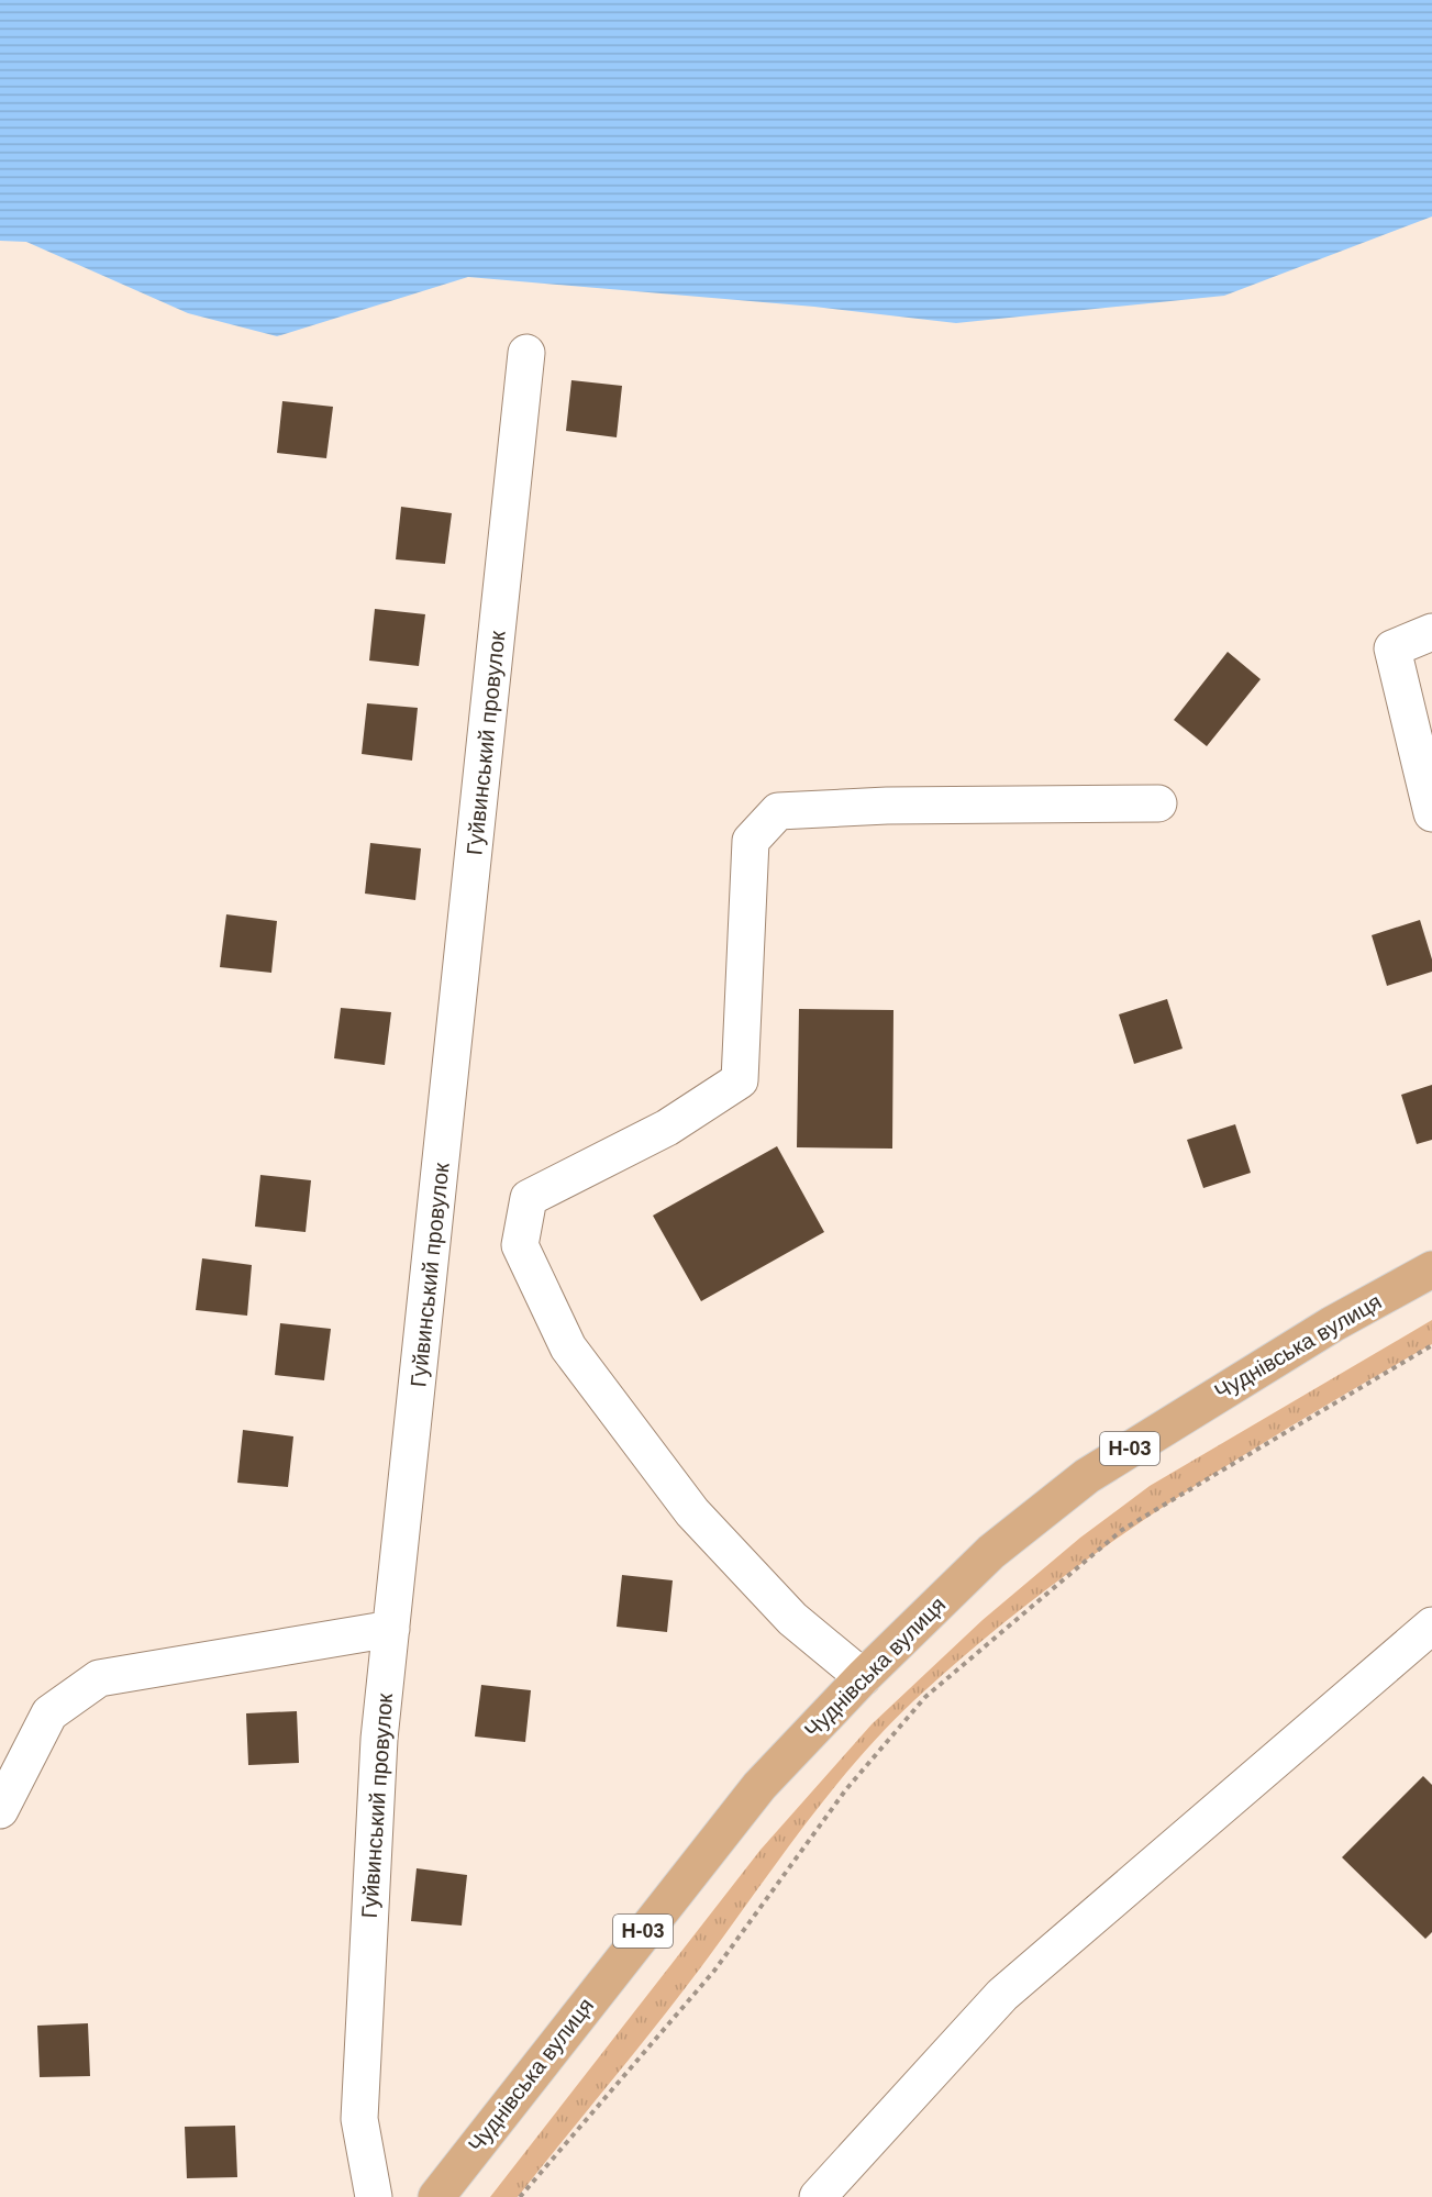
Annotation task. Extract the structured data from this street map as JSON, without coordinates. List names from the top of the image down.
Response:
{
  "streets": {
    "main road": ["Чуднівська вулиця", "Н-03"],
    "street": ["Гуйвинський провулок"]
  }
}
